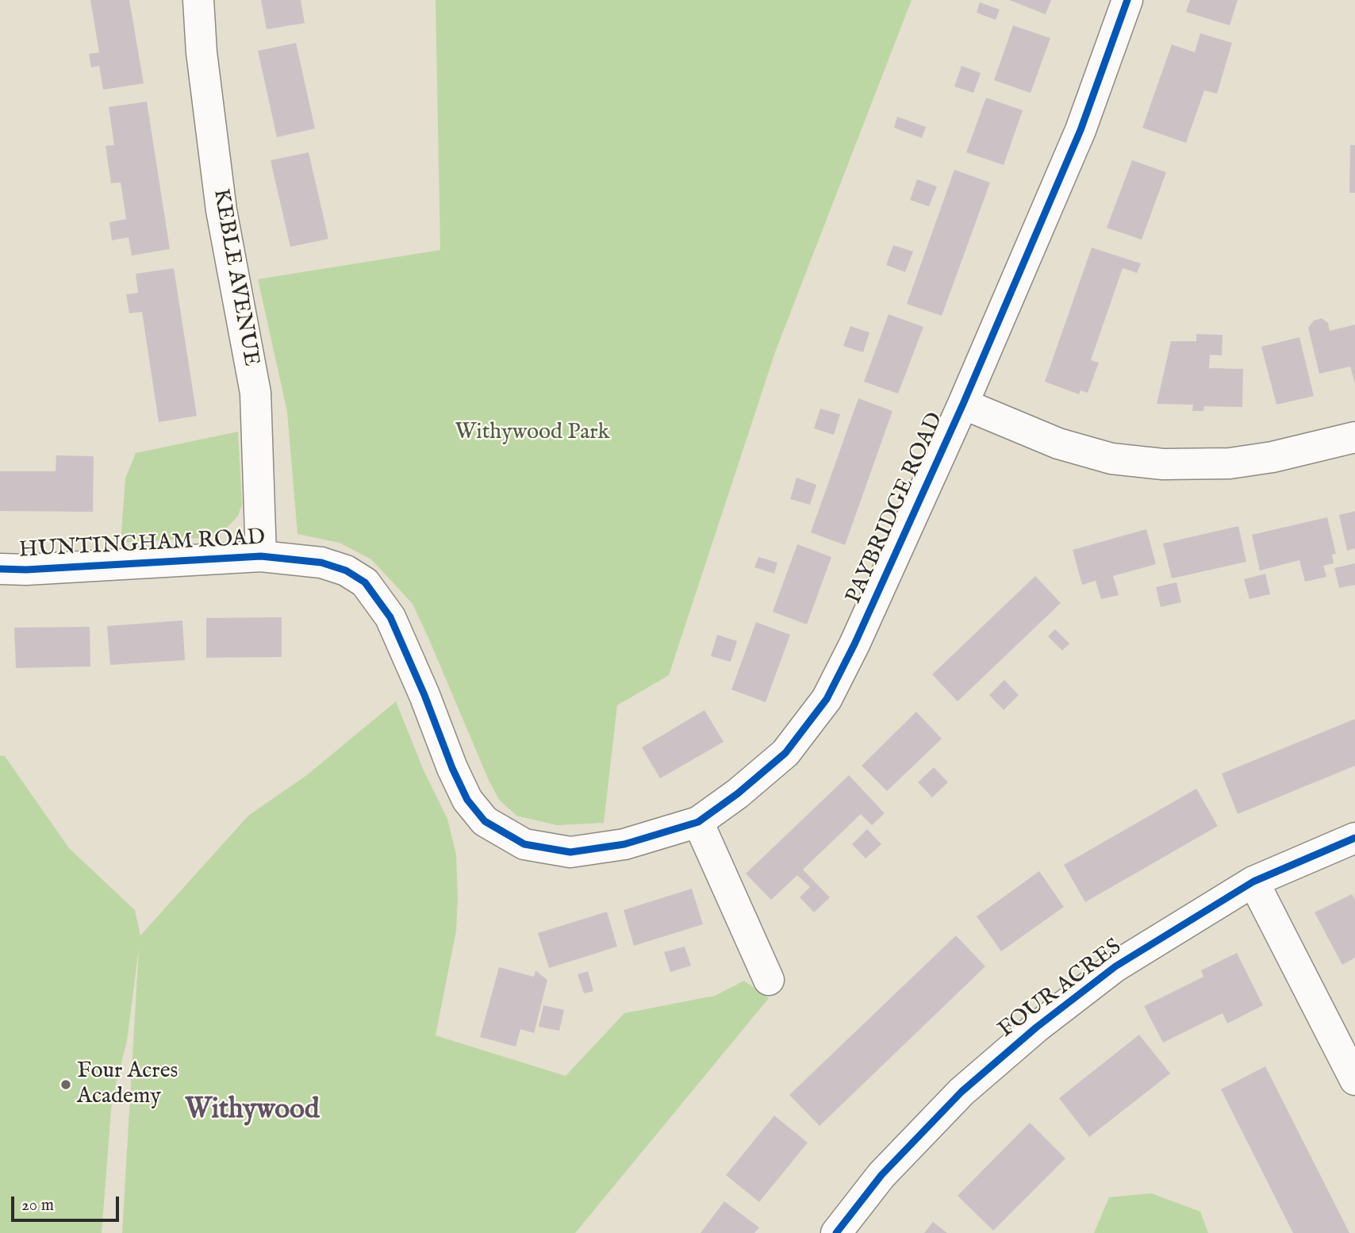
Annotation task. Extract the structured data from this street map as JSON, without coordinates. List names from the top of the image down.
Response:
{
  "streets": {
    "street": [
      "KEBLE AVENUE",
      "PAYBRIDGE ROAD",
      "HUNTINGHAM ROAD",
      "FOUR ACRES"
    ]
  },
  "crossings": [
    ["KEBLE AVENUE", "HUNTINGHAM ROAD"],
    ["PAYBRIDGE ROAD", "HUNTINGHAM ROAD"]
  ],
  "districts": ["Withywood"],
  "parks": ["Withywood Park"],
  "places": ["Four Acres Academy"],
  "scale_bar": "20 m"
}
